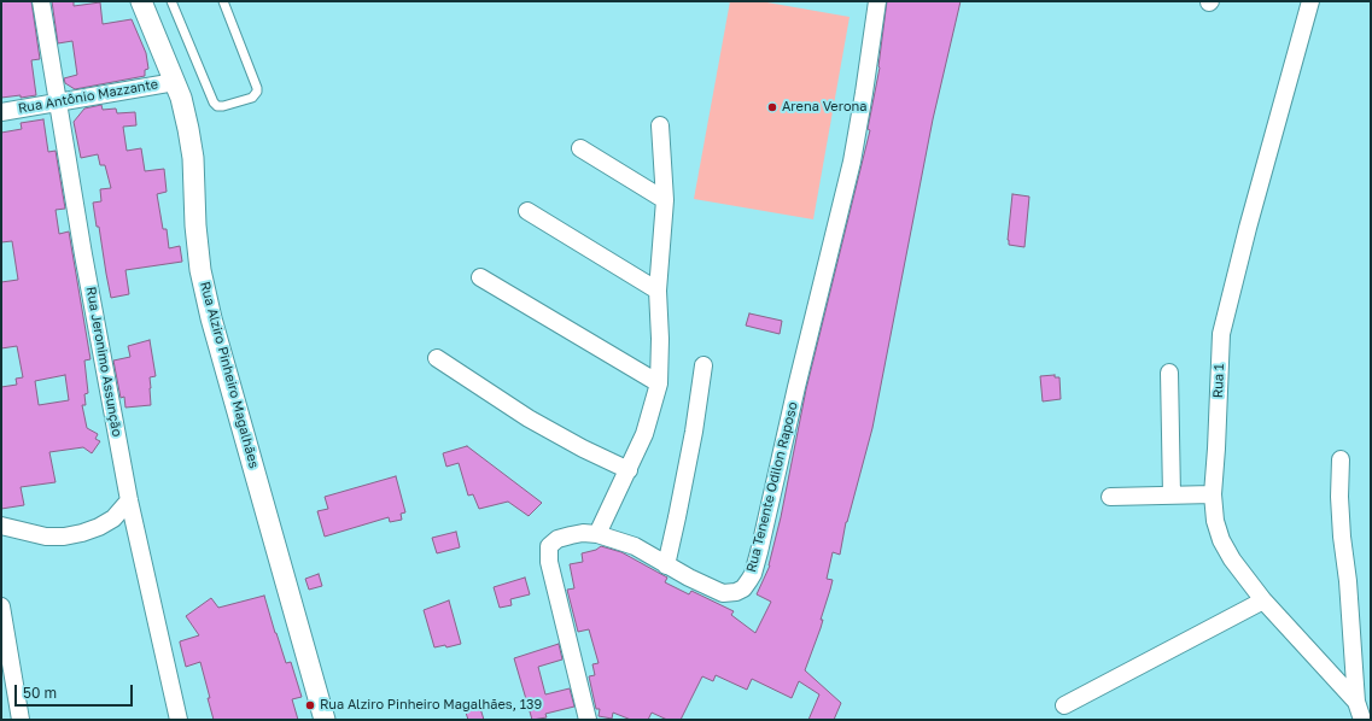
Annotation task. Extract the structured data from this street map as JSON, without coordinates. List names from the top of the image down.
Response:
{
  "streets": {
    "street": [
      "Rua Antônio Mazzante",
      "Rua Jeronimo Assunção",
      "Rua Alziro Pinheiro Magalhães",
      "Rua 1",
      "Rua Tenente Odilon Raposo"
    ]
  },
  "crossings": [
    ["Rua Antônio Mazzante", "Rua Jeronimo Assunção"],
    ["Rua Antônio Mazzante", "Rua Alziro Pinheiro Magalhães"]
  ],
  "places": ["Arena Verona", "Rua Alziro Pinheiro Magalhães, 139"],
  "scale_bar": "50 m"
}
